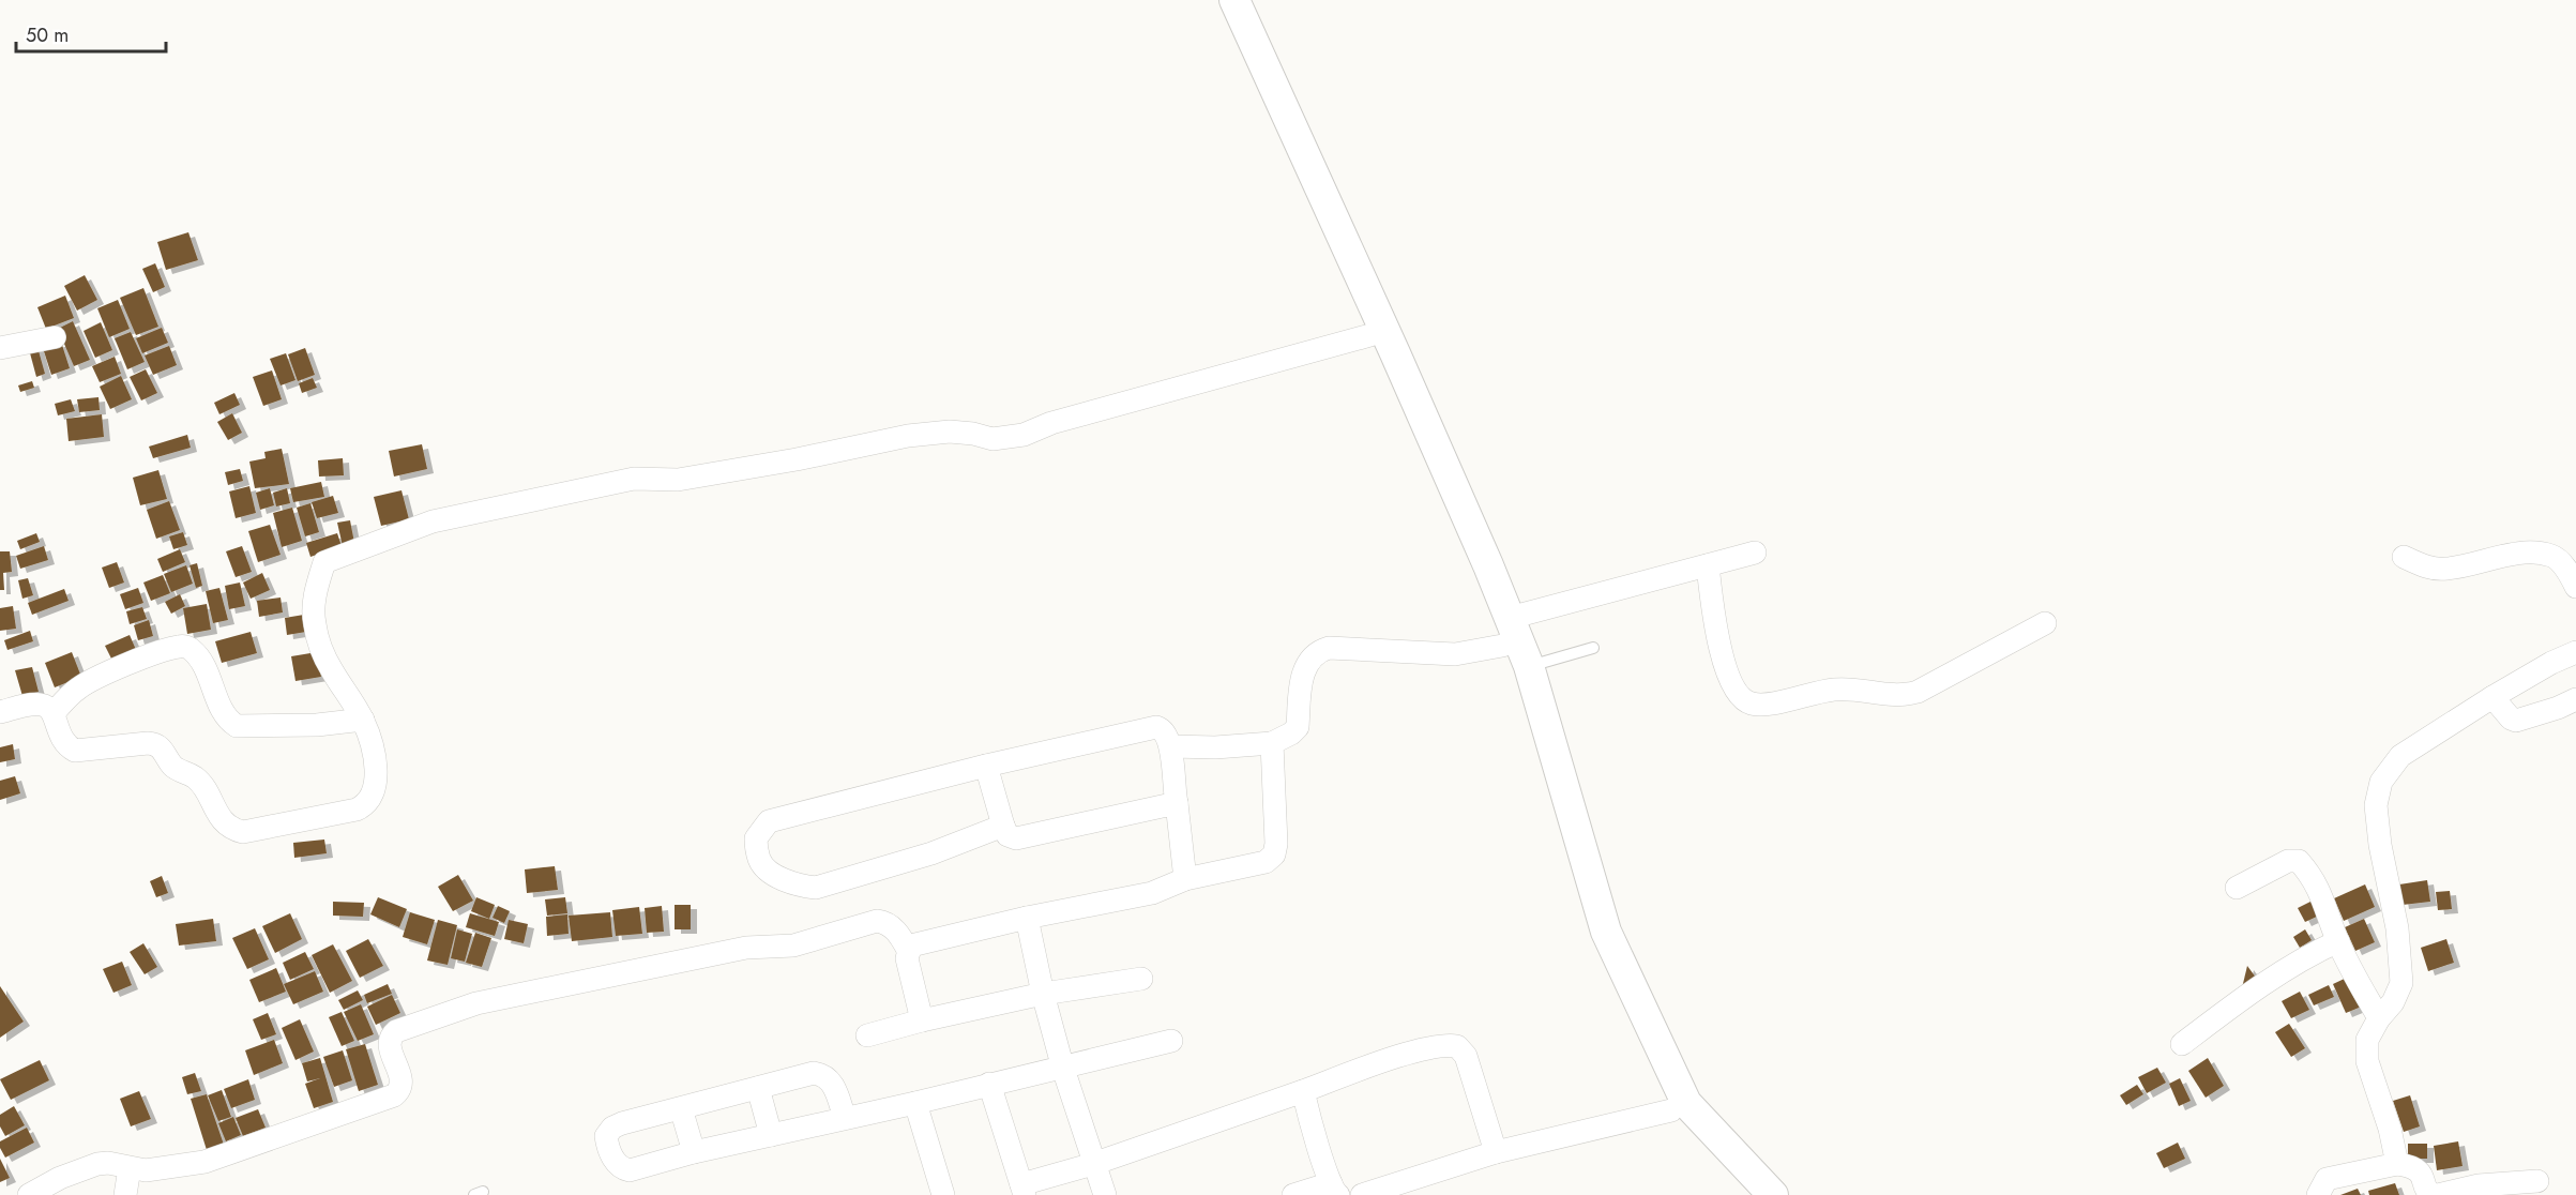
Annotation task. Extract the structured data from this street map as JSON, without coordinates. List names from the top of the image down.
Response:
{
  "scale_bar": "50 m"
}
